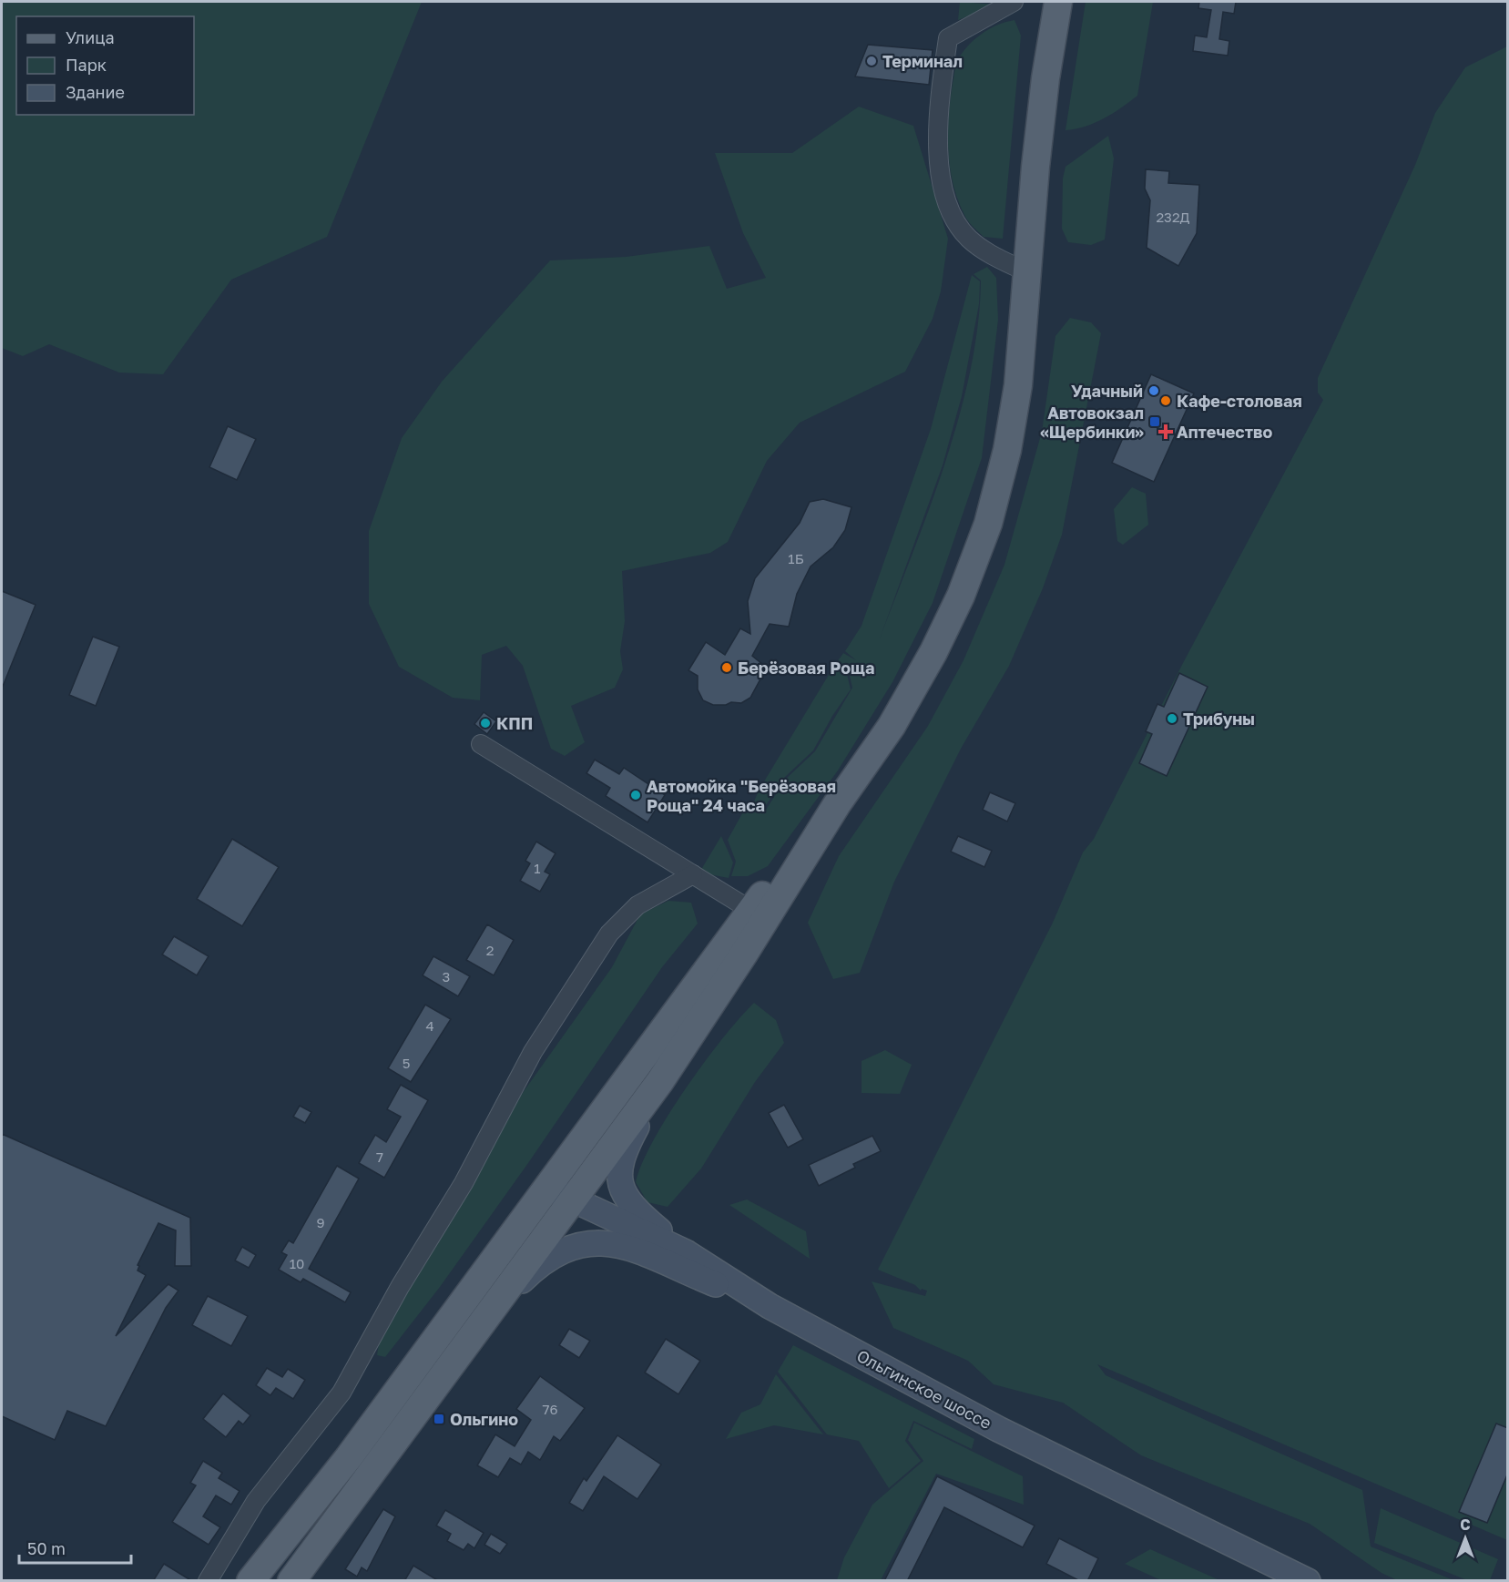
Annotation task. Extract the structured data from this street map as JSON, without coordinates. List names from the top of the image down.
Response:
{
  "streets": {
    "main road": ["Ольгинское шоссе"]
  },
  "places": {
    "other": [
      "Терминал",
      "Удачный",
      "Кафе-столовая",
      "Берёзовая Роща",
      "Трибуны",
      "КПП",
      "Автомойка \"Берёзовая Роща\" 24 часа"
    ],
    "transit": ["Автовокзал «Щербинки»", "Ольгино"],
    "health": ["Аптечество"]
  },
  "house_numbers": [
    "232Д",
    "1Б",
    "1",
    "2",
    "3",
    "4",
    "5",
    "7",
    "9",
    "10",
    "76"
  ],
  "legend": ["Улица", "Парк", "Здание"],
  "scale_bar": "50 m",
  "north": "top"
}
